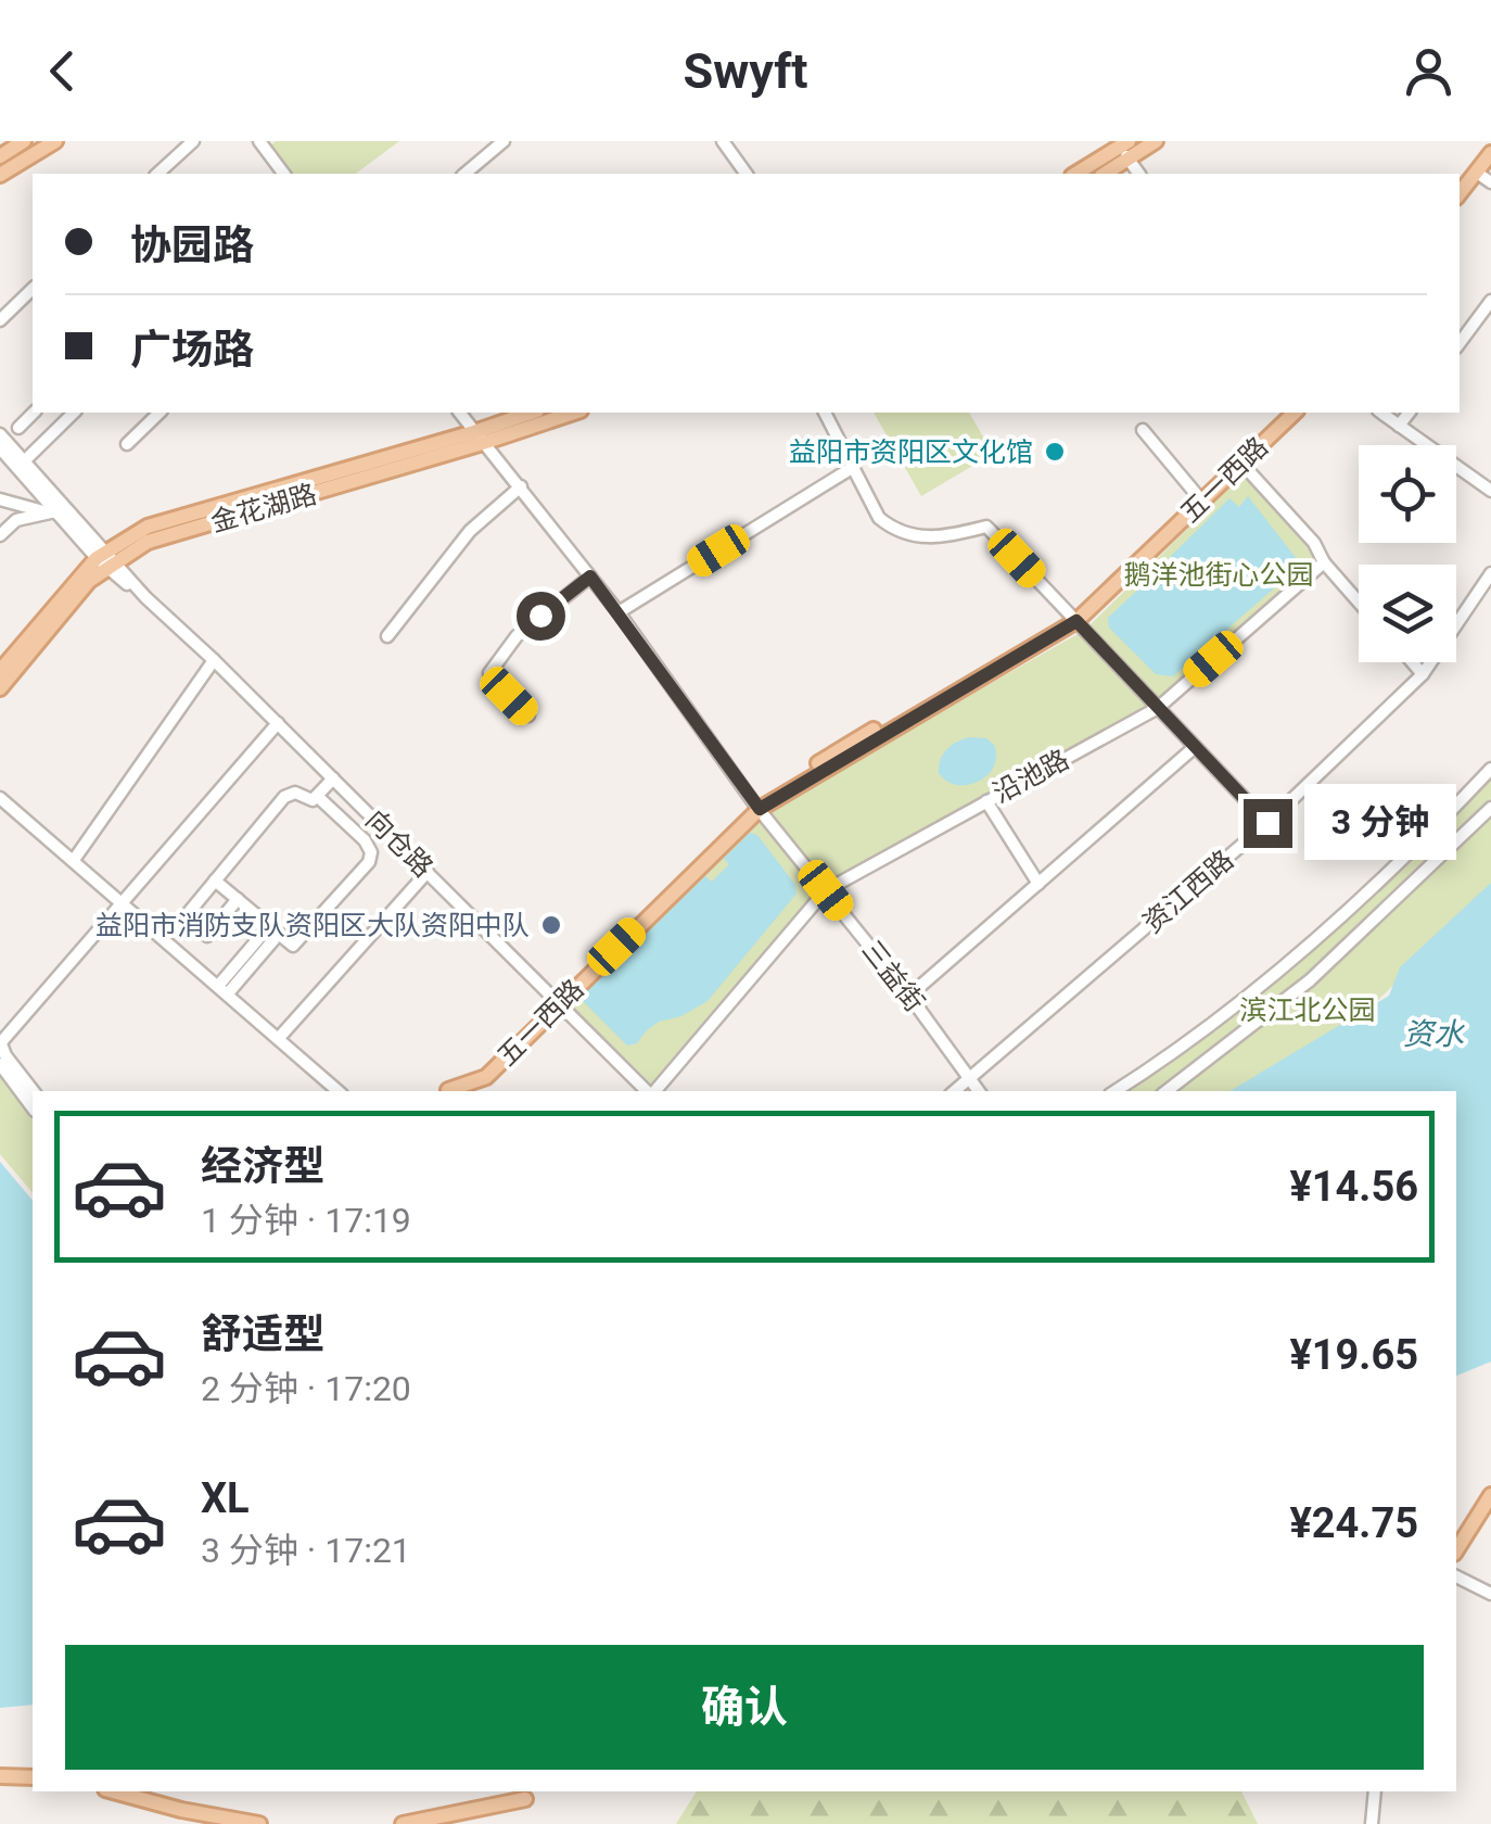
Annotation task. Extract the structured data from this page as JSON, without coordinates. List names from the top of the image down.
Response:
{
  "streets": {
    "main road": ["五一西路"],
    "street": [
      "沿池路",
      "向仓路",
      "资江西路",
      "三益街"
    ]
  },
  "crossings": [
    ["五一西路", "向仓路"],
    ["五一西路", "三益街"],
    ["沿池路", "三益街"],
    ["资江西路", "三益街"]
  ],
  "water": ["资水"],
  "parks": ["鹅洋池街心公园", "滨江北公园"],
  "places": ["益阳市资阳区文化馆", "益阳市消防支队资阳区大队资阳中队"],
  "page": {
    "header": "Swyft",
    "banner": ["协园路", "广场路"],
    "bubble": "3 分钟",
    "list": [
      {
        "name": "经济型",
        "note": "1 分钟 · 17:19",
        "value": "¥14.56"
      },
      {
        "name": "舒适型",
        "note": "2 分钟 · 17:20",
        "value": "¥19.65"
      },
      {
        "name": "XL",
        "note": "3 分钟 · 17:21",
        "value": "¥24.75"
      }
    ],
    "buttons": "确认"
  }
}
